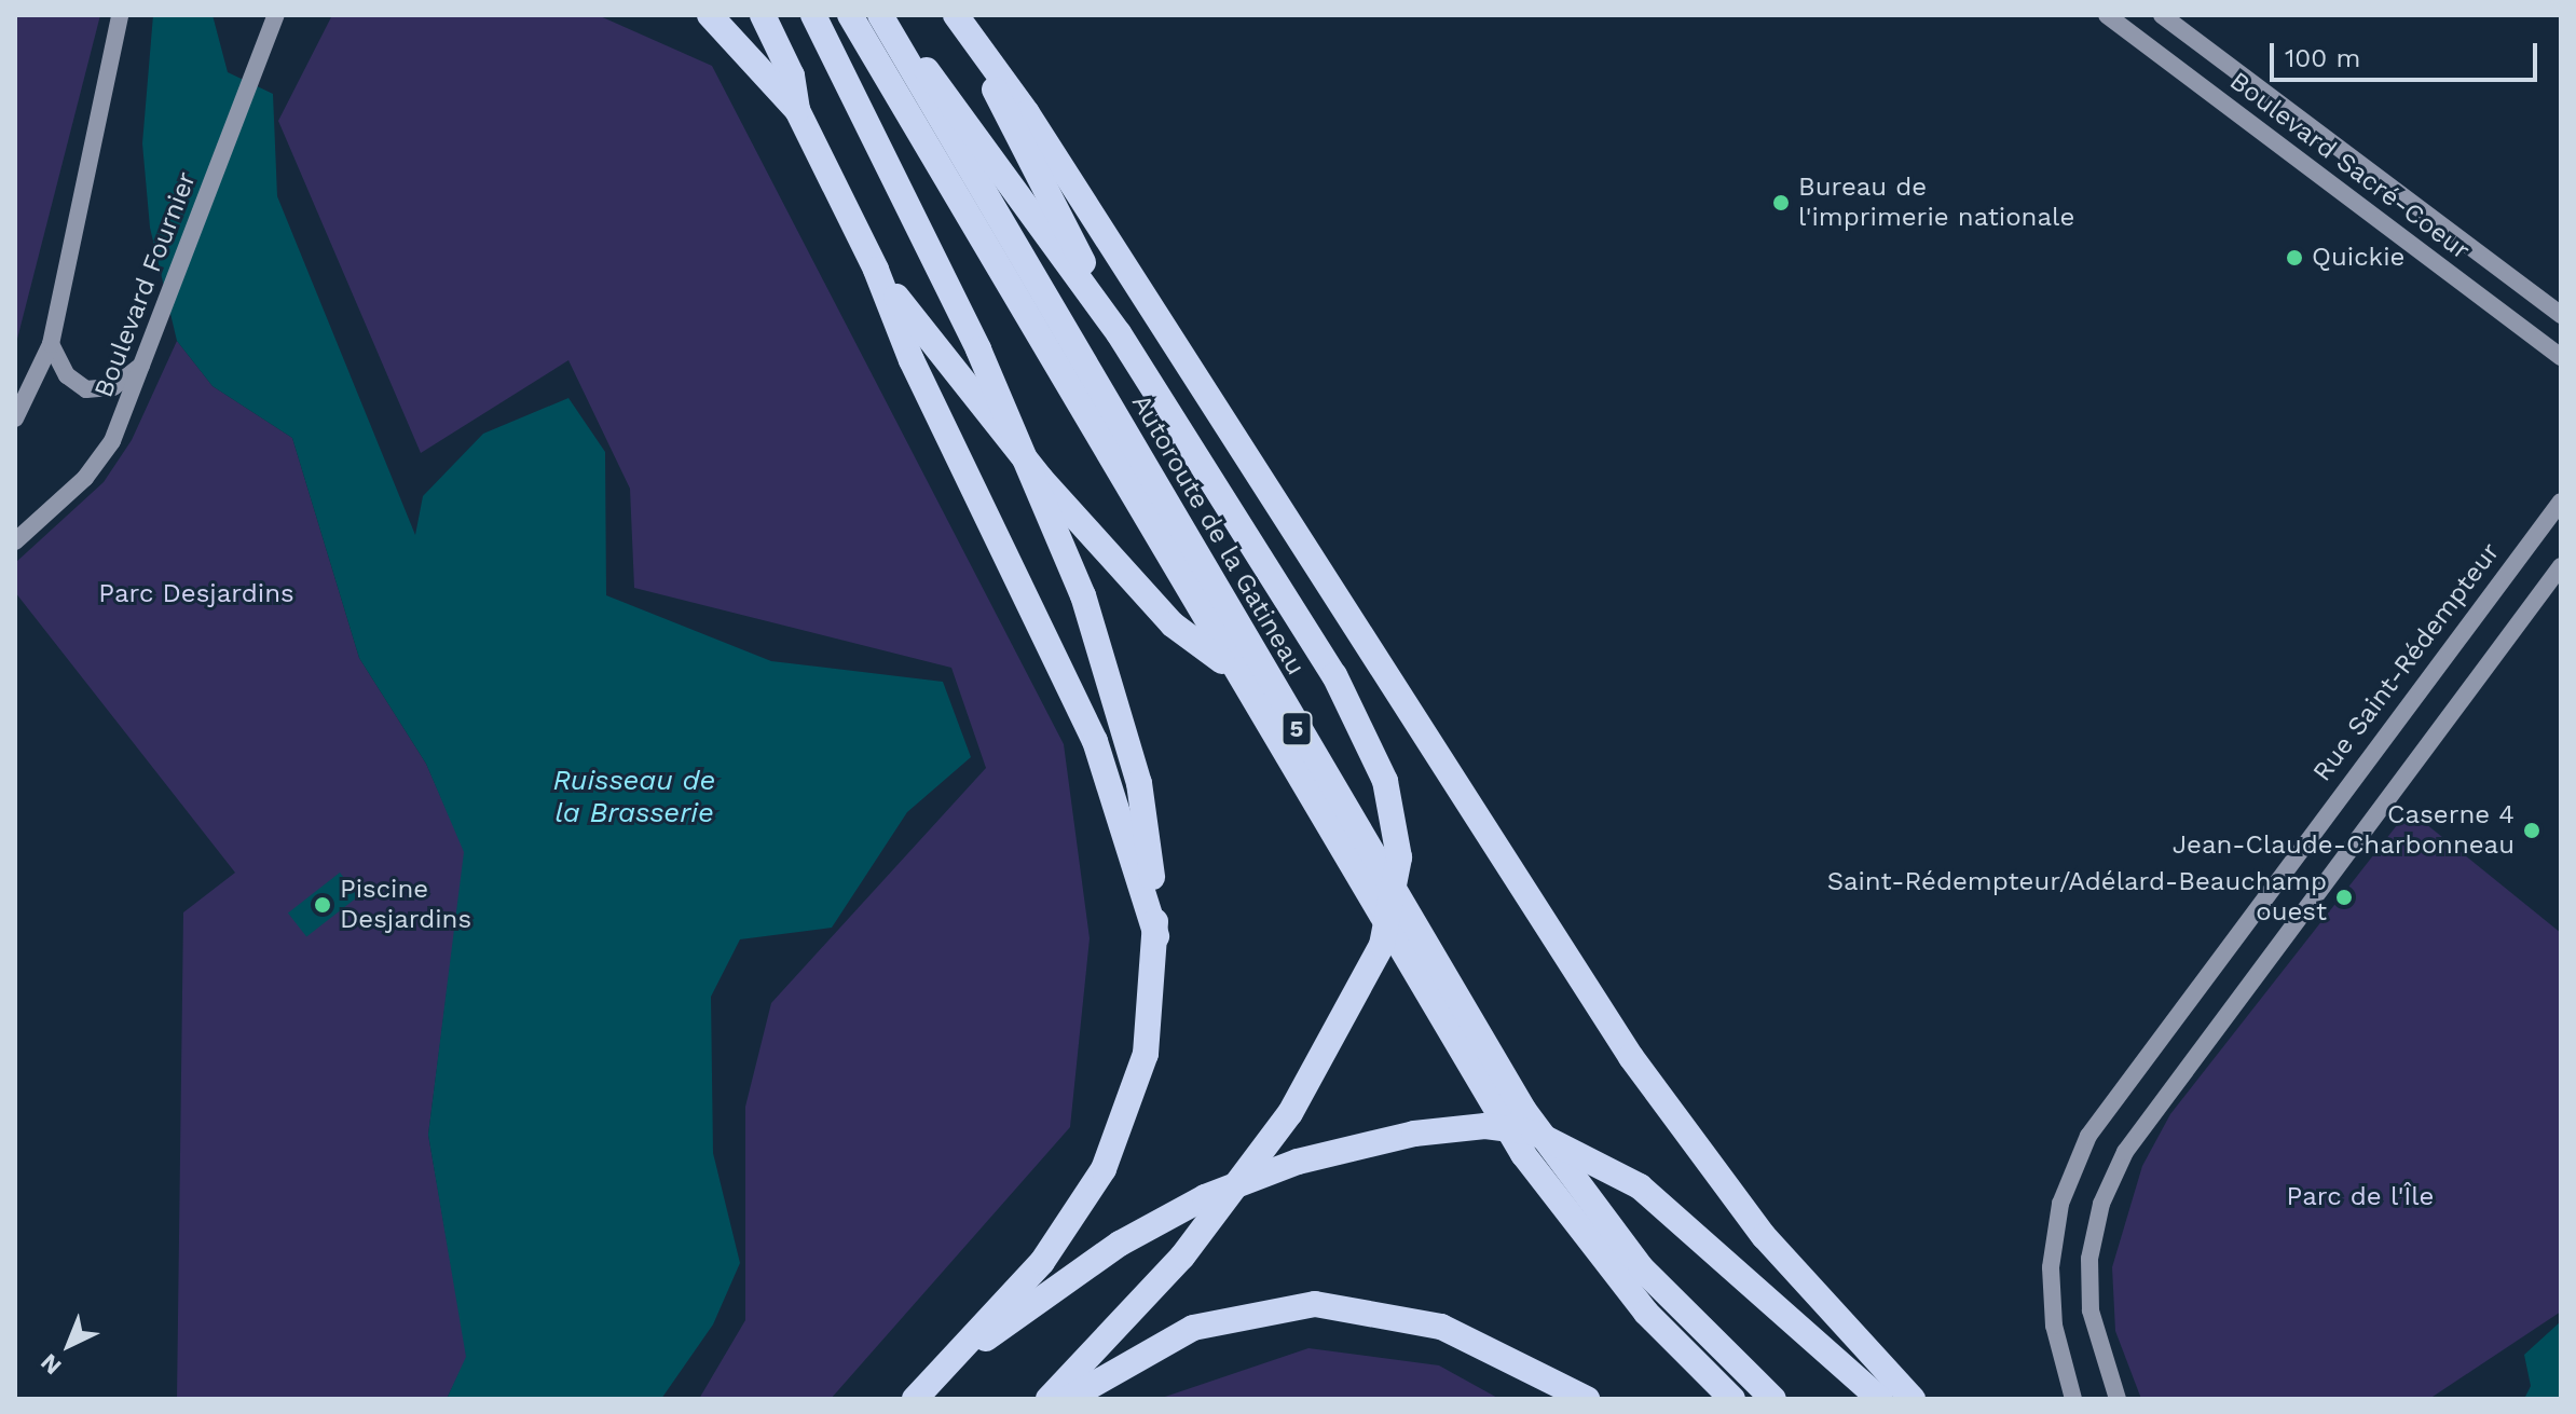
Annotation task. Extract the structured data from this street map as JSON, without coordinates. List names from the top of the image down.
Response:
{
  "streets": {
    "highway": ["Autoroute de la Gatineau", "5"],
    "main road": ["Boulevard Sacré-Coeur", "Boulevard Fournier", "Rue Saint-Rédempteur"]
  },
  "water": ["Ruisseau de la Brasserie"],
  "parks": ["Parc Desjardins", "Parc de l'Île"],
  "places": [
    "Bureau de l'imprimerie nationale",
    "Quickie",
    "Caserne 4 Jean-Claude-Charbonneau",
    "Saint-Rédempteur/Adélard-Beauchamp ouest",
    "Piscine Desjardins"
  ],
  "scale_bar": "100 m",
  "north": "bottom left"
}
